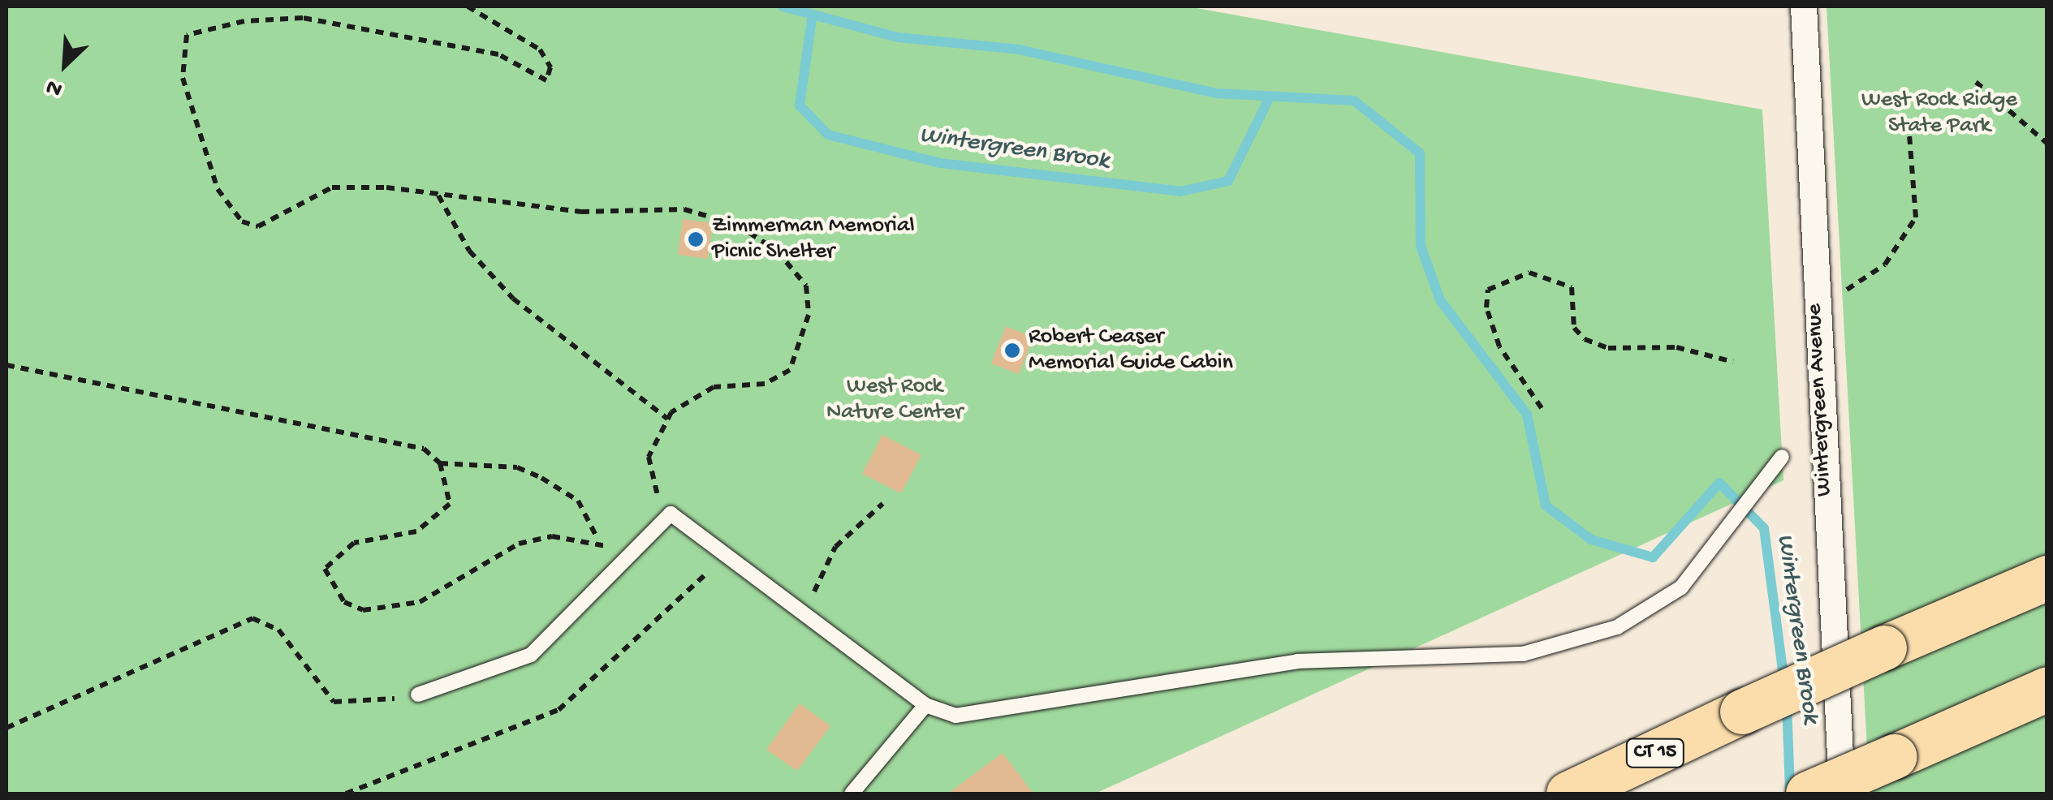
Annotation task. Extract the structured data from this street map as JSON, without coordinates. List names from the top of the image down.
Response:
{
  "streets": {
    "highway": ["CT 15"],
    "street": ["Wintergreen Avenue"]
  },
  "water": ["Wintergreen Brook"],
  "parks": ["West Rock Ridge State Park", "West Rock Nature Center"],
  "places": ["Zimmerman Memorial Picnic Shelter", "Robert Ceaser Memorial Guide Cabin"],
  "north": "bottom left"
}
